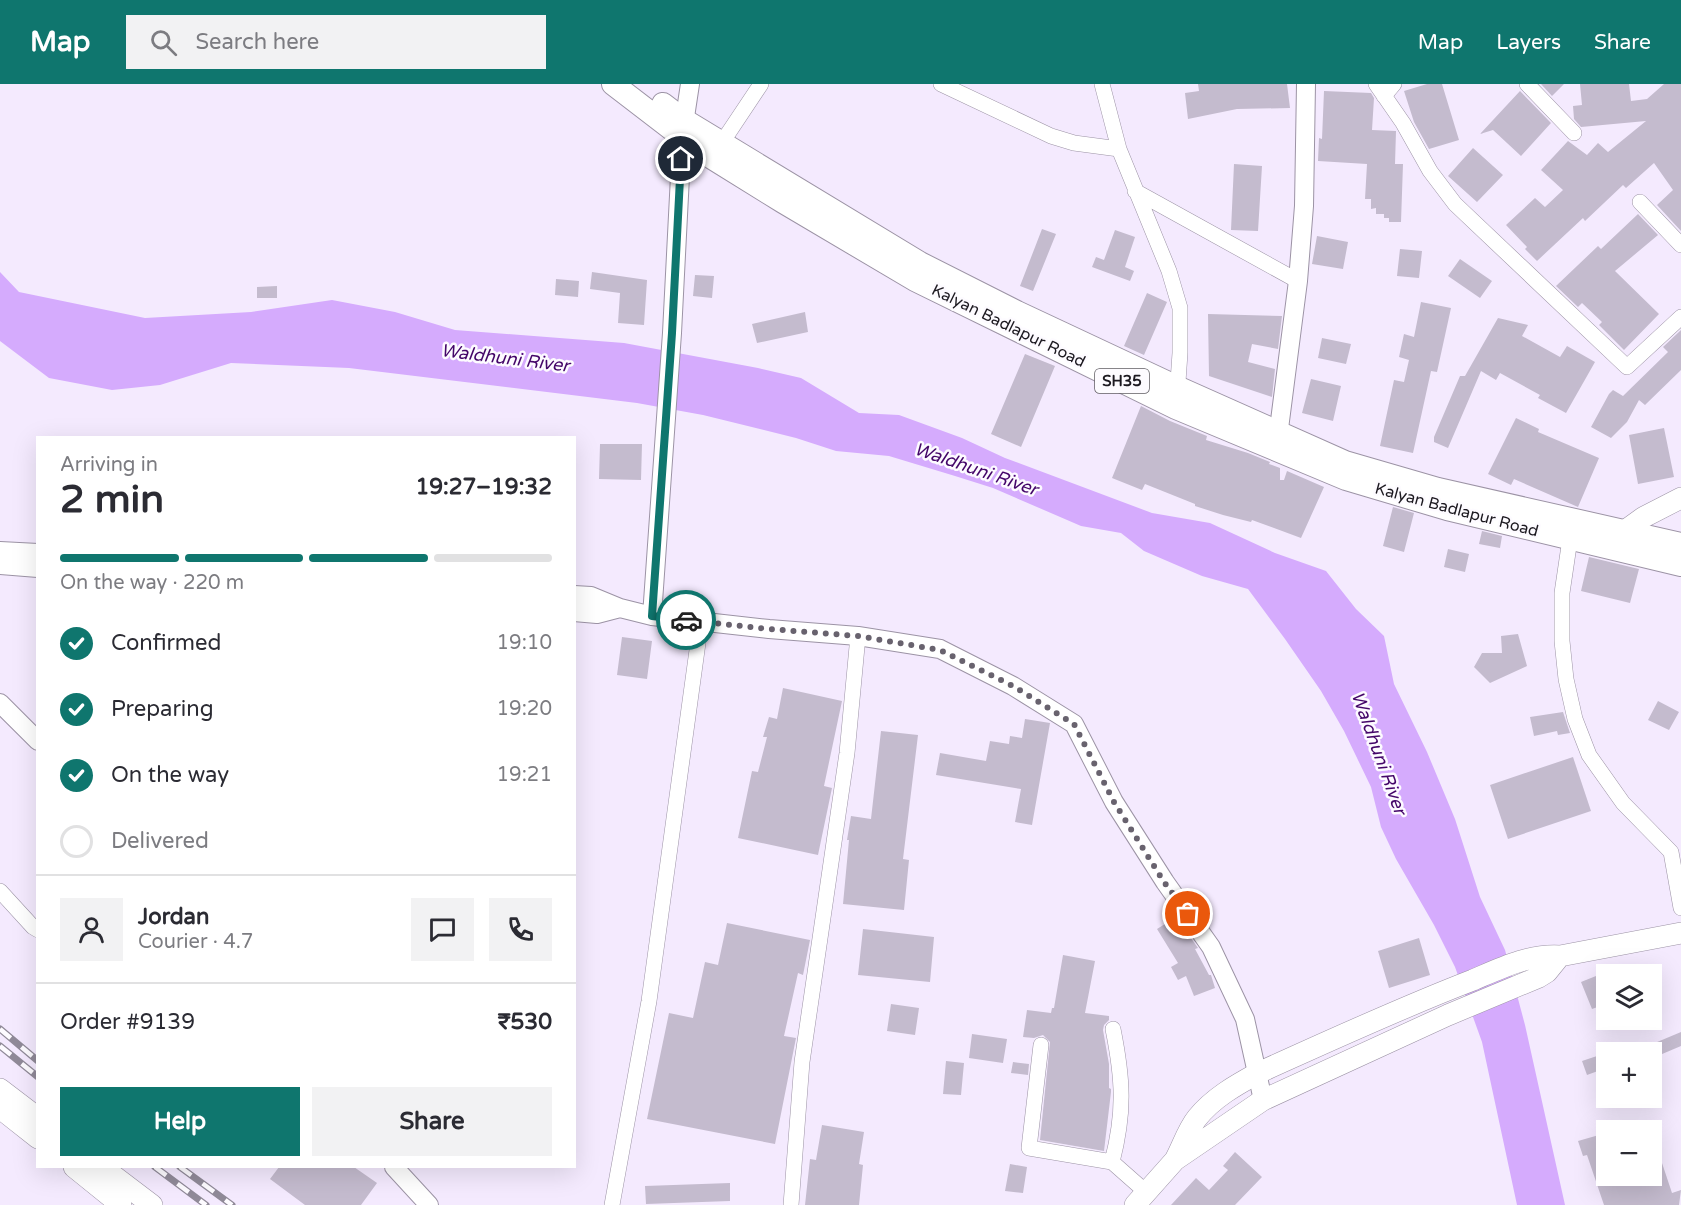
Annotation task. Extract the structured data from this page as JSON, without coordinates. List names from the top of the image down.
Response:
{
  "streets": {
    "main road": ["Kalyan Badlapur Road", "SH35"]
  },
  "water": ["Waldhuni River"],
  "page": {
    "header": "Map",
    "search": "Search here",
    "nav": ["Map", "Layers", "Share"],
    "heading": ["2 min", "Arriving in", "19:27–19:32"],
    "panel": [
      "Jordan",
      "Courier · 4.7",
      "Order #9139",
      "₹530"
    ],
    "bar": "On the way · 220 m",
    "list": [
      ["Confirmed", "19:10"],
      ["Preparing", "19:20"],
      ["On the way", "19:21"],
      "Delivered"
    ],
    "map_buttons": ["+", "−"],
    "buttons": ["Help", "Share"]
  }
}
